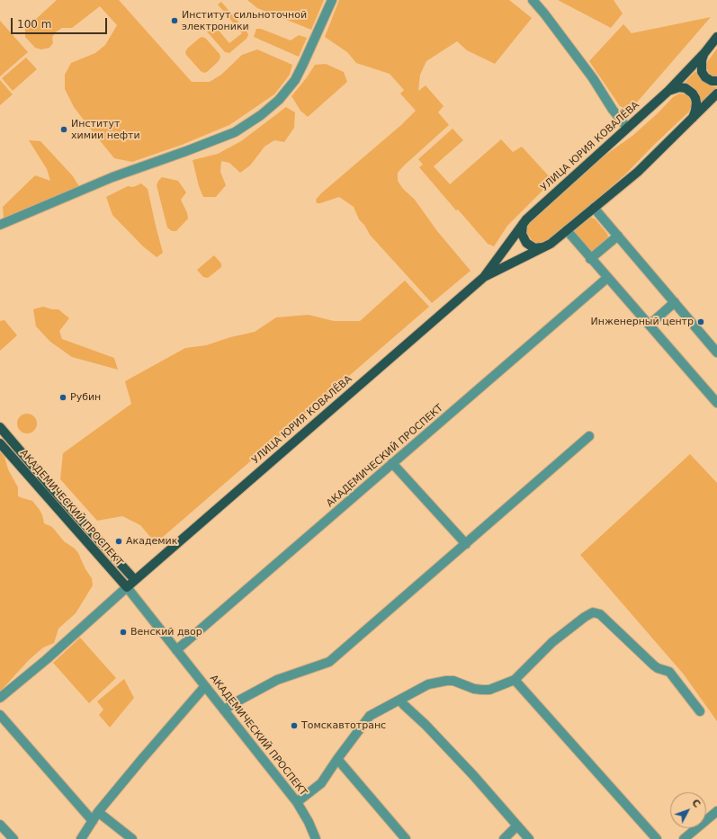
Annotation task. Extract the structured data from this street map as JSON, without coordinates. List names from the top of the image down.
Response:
{
  "streets": {
    "main road": ["УЛИЦА ЮРИЯ КОВАЛЁВА", "АКАДЕМИЧЕСКИЙ ПРОСПЕКТ"]
  },
  "crossings": [
    ["УЛИЦА ЮРИЯ КОВАЛЁВА", "АКАДЕМИЧЕСКИЙ ПРОСПЕКТ"]
  ],
  "places": [
    "Институт сильноточной электроники",
    "Институт химии нефти",
    "Инженерный центр",
    "Рубин",
    "Академик",
    "Венский двор",
    "Томскавтотранс"
  ],
  "scale_bar": "100 m",
  "north": "top right"
}
